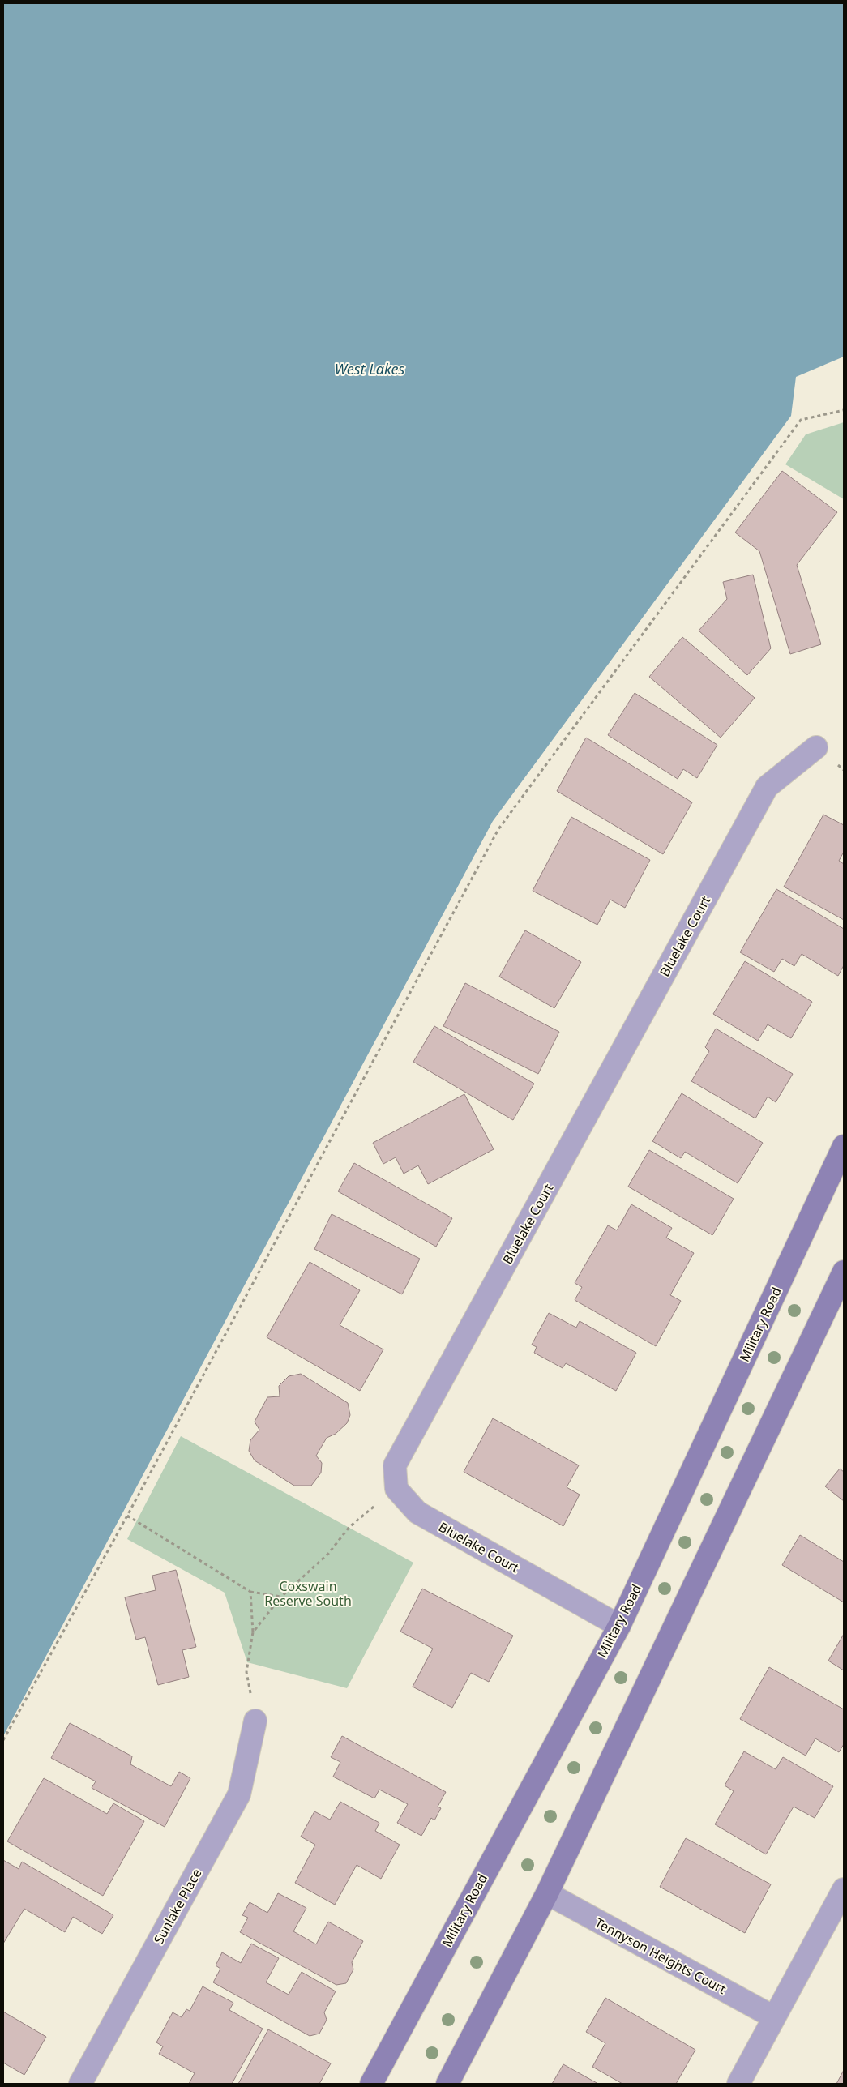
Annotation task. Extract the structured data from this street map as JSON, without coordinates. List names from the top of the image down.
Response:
{
  "streets": {
    "main road": ["Military Road"],
    "street": ["Bluelake Court", "Sunlake Place", "Tennyson Heights Court"]
  },
  "crossings": [
    ["Bluelake Court", "Military Road"]
  ],
  "water": ["West Lakes"],
  "parks": ["Coxswain Reserve South"]
}
